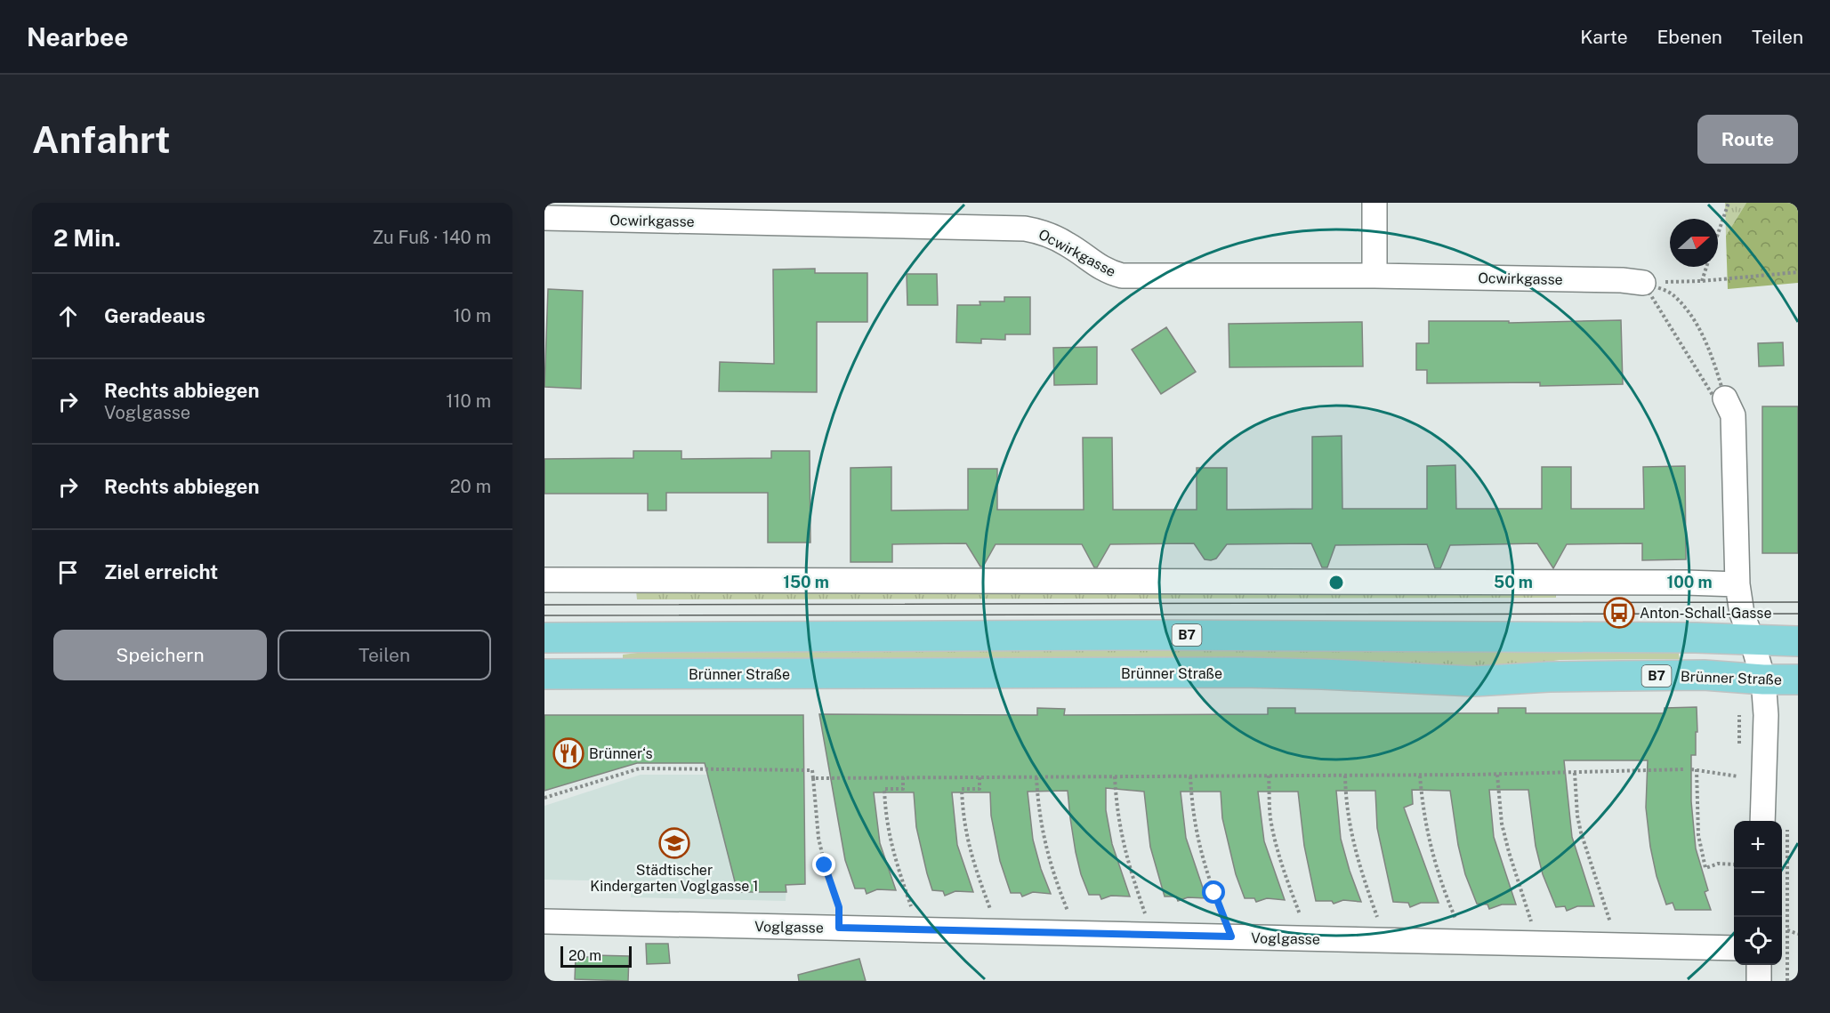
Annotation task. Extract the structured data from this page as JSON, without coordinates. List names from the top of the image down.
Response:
{
  "streets": {
    "main road": ["B7", "Brünner Straße"],
    "street": ["Ocwirkgasse", "Voglgasse"]
  },
  "places": {
    "bus stop": ["Anton-Schall-Gasse"],
    "restaurant": ["Brünner‘s"],
    "school or university": ["Städtischer Kindergarten Voglgasse 1"]
  },
  "scale_bar": "20 m",
  "north": "right",
  "page": {
    "header": "Nearbee",
    "nav": ["Karte", "Ebenen", "Teilen"],
    "buttons": [
      "Route",
      ["Speichern", "Teilen"]
    ],
    "title": "Anfahrt",
    "heading": ["2 Min.", "Zu Fuß · 140 m"],
    "list": [
      ["Geradeaus", "10 m"],
      ["Rechts abbiegen", "Voglgasse", "110 m"],
      ["Rechts abbiegen", "20 m"],
      "Ziel erreicht"
    ],
    "map_buttons": ["+", "−"],
    "scale": "20 m"
  },
  "rings": ["50 m", "100 m", "150 m"]
}
